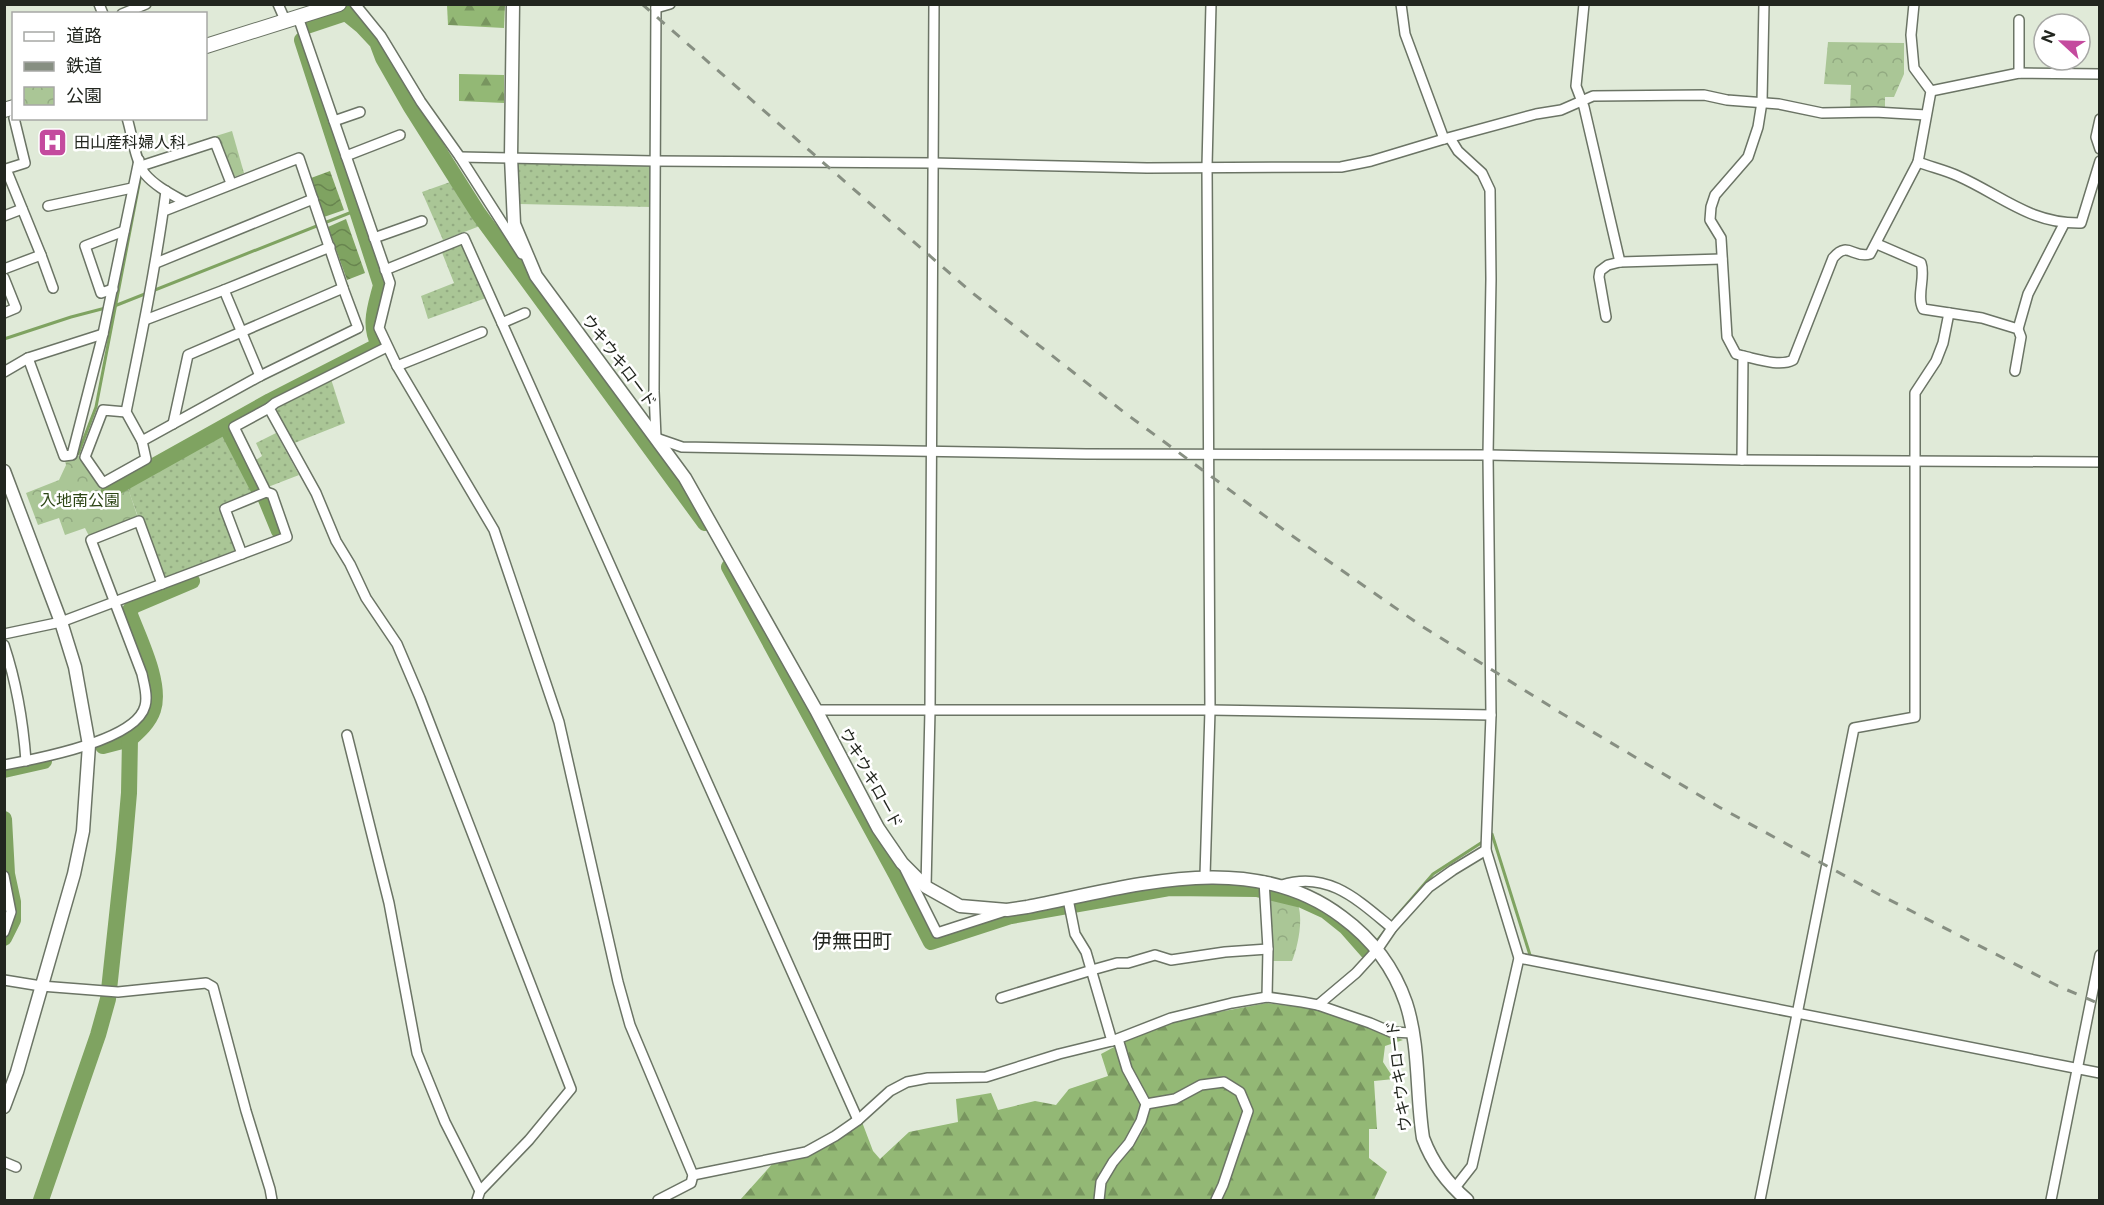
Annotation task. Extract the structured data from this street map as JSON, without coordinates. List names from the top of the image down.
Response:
{
  "streets": {
    "street": ["ウキウキロード"]
  },
  "districts": ["伊無田町"],
  "parks": ["入地南公園"],
  "places": {
    "hospital": ["田山産科婦人科"]
  },
  "legend": ["道路", "鉄道", "公園"],
  "north": "left"
}
